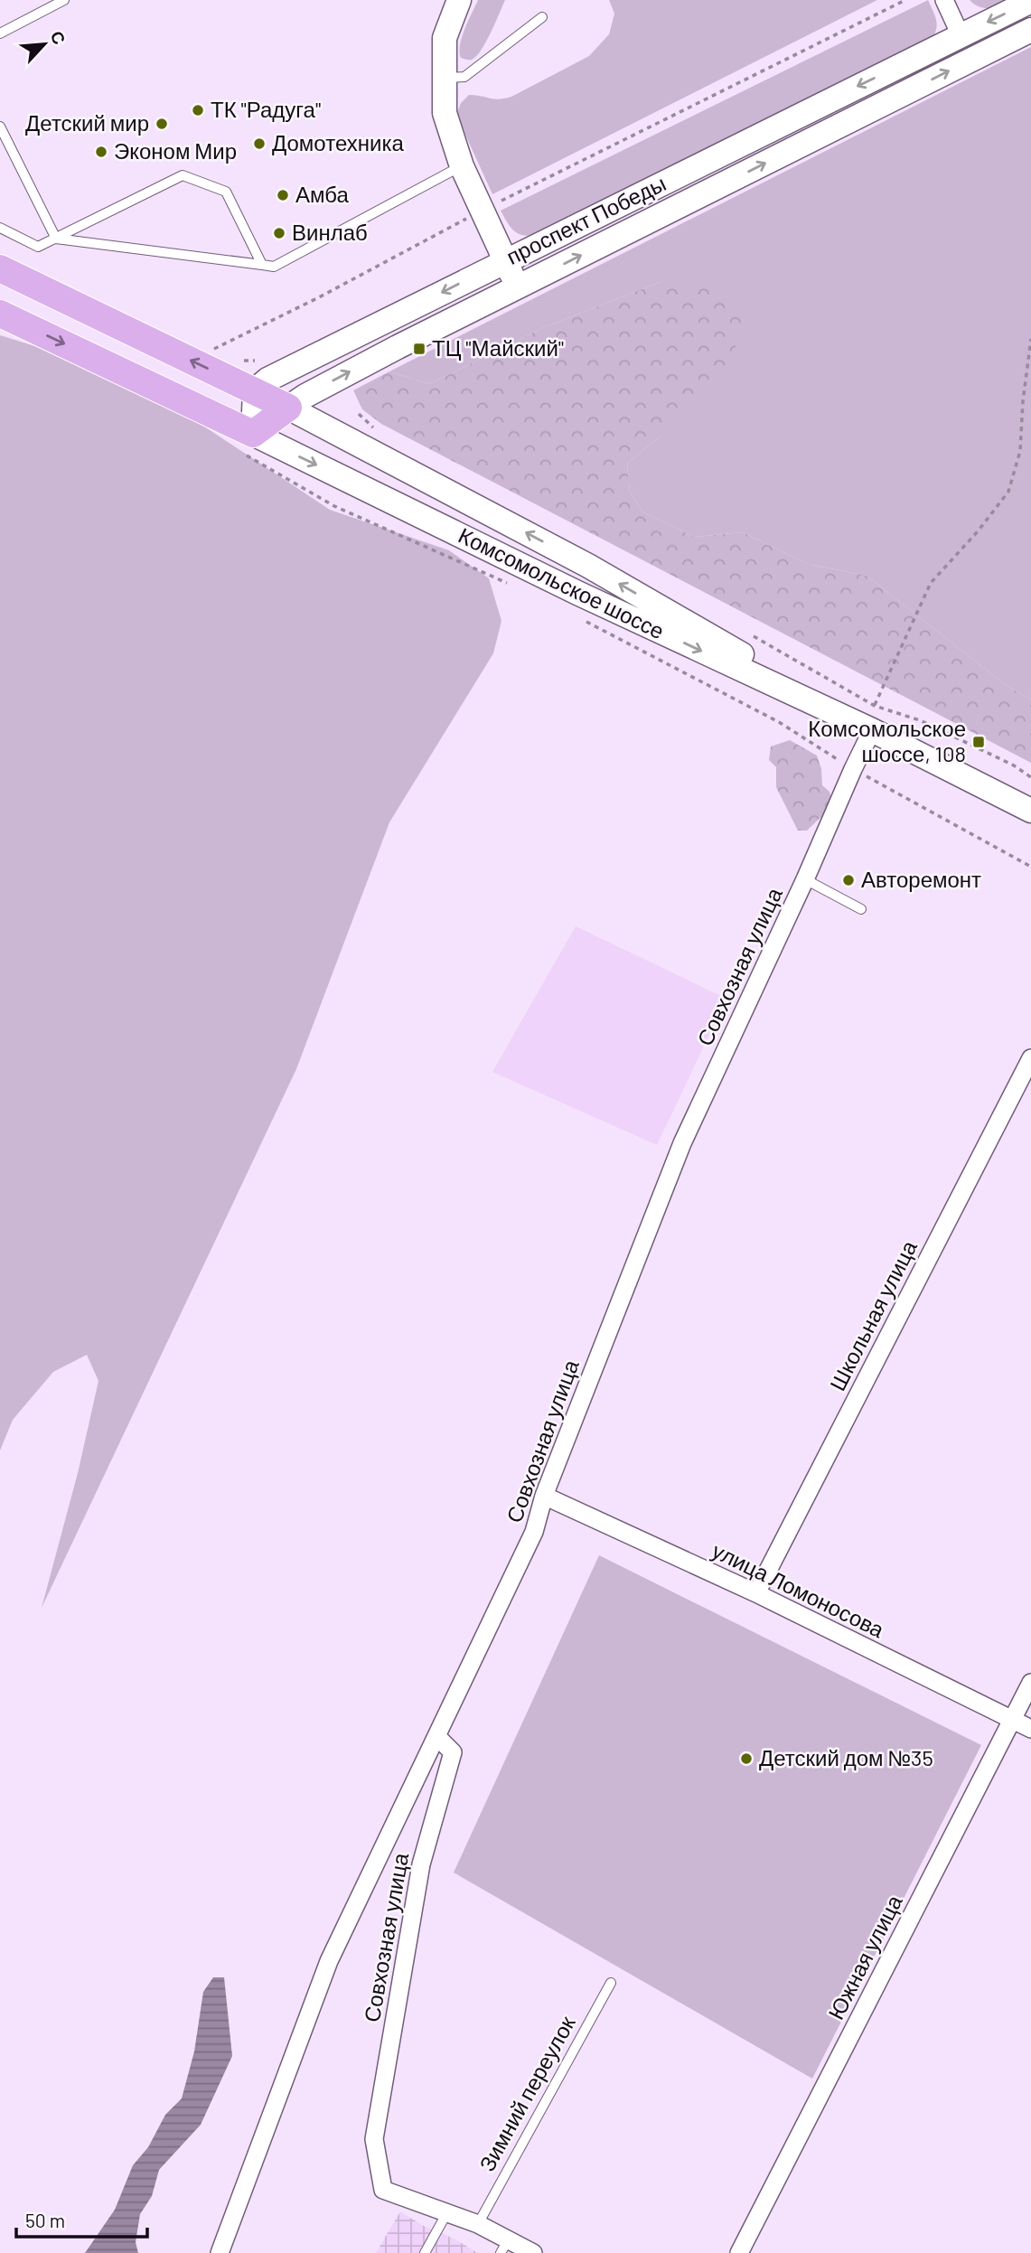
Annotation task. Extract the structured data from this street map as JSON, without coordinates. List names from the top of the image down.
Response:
{
  "streets": {
    "main road": ["проспект Победы", "Комсомольское шоссе"],
    "street": [
      "Совхозная улица",
      "Школьная улица",
      "улица Ломоносова",
      "Южная улица"
    ],
    "lane": ["Зимний переулок"]
  },
  "crossings": [
    ["проспект Победы", "Комсомольское шоссе"],
    ["Комсомольское шоссе", "Совхозная улица"],
    ["Совхозная улица", "улица Ломоносова"],
    ["Школьная улица", "улица Ломоносова"],
    ["улица Ломоносова", "Южная улица"]
  ],
  "places": {
    "other": [
      "ТК \"Радуга\"",
      "Детский мир",
      "Домотехника",
      "Эконом Мир",
      "Амба",
      "Винлаб",
      "Авторемонт",
      "Детский дом №35"
    ],
    "transit": ["ТЦ \"Майский\"", "Комсомольское шоссе, 108"]
  },
  "scale_bar": "50 m",
  "north": "top right"
}
